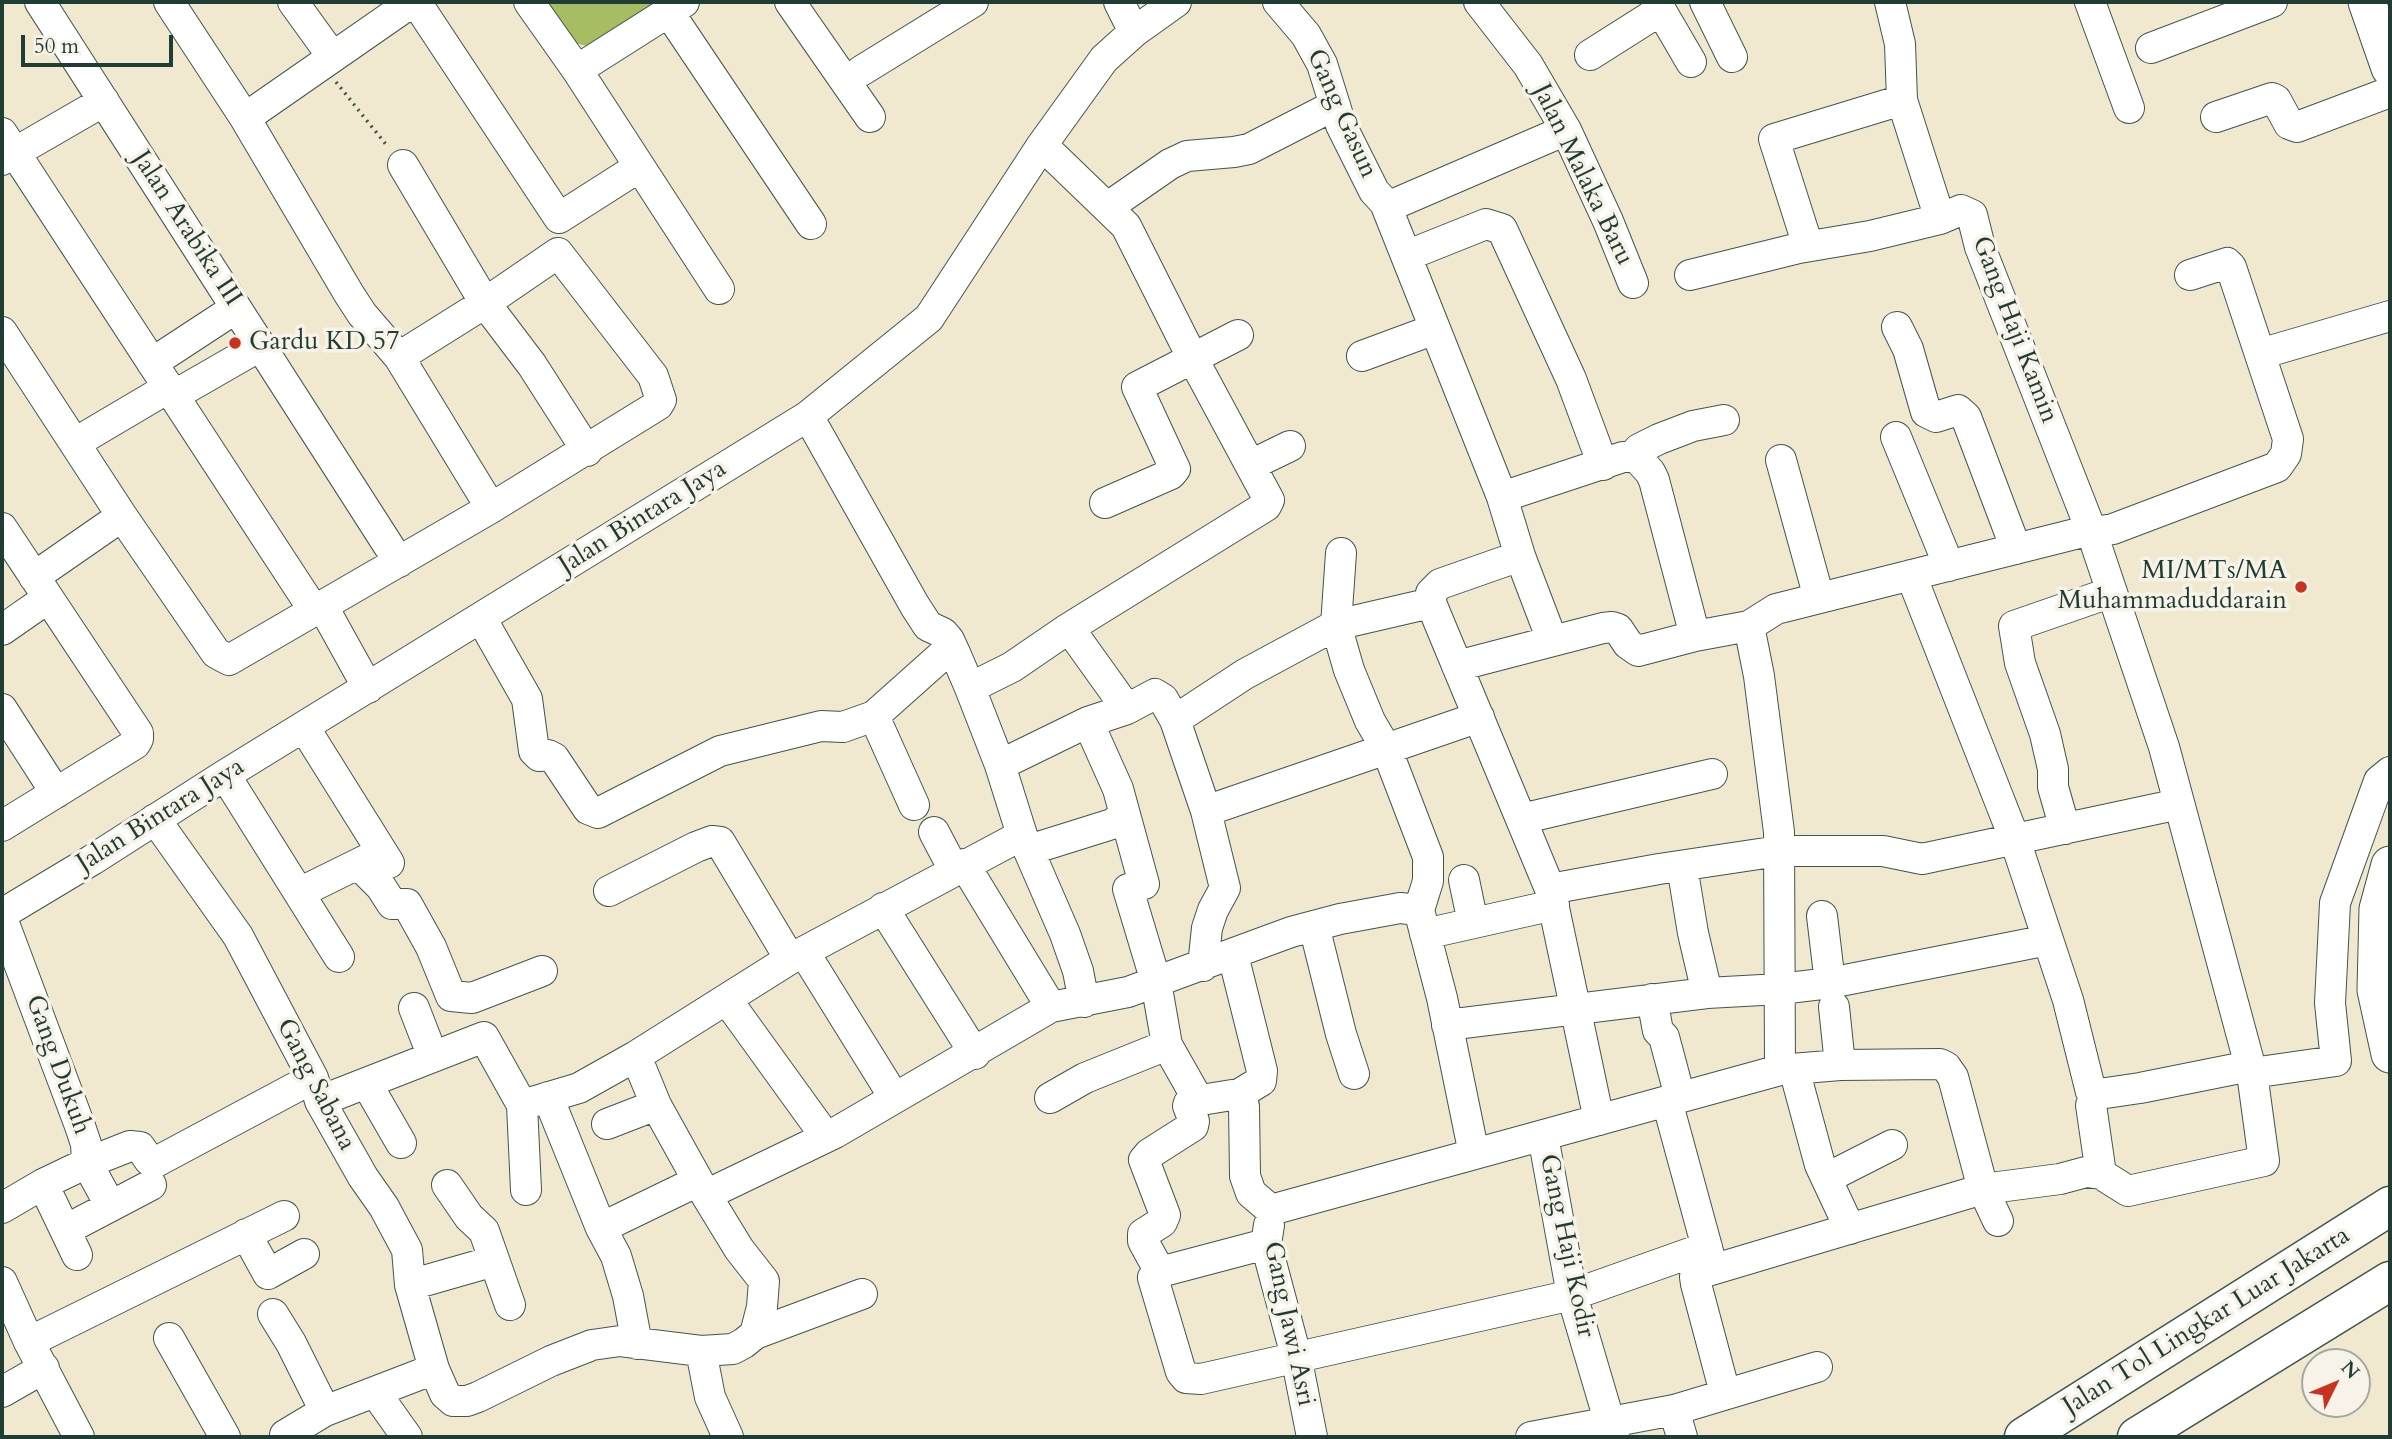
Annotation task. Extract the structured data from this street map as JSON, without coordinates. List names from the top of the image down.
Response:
{
  "streets": {
    "highway": ["Jalan Tol Lingkar Luar Jakarta"],
    "street": [
      "Gang Gasun",
      "Jalan Malaka Baru",
      "Jalan Arabika III",
      "Gang Haji Kamin",
      "Jalan Bintara Jaya",
      "Gang Dukuh",
      "Gang Sabana",
      "Gang Haji Kodir",
      "Gang Jawi Asri"
    ]
  },
  "crossings": [
    ["Gang Gasun", "Jalan Malaka Baru"],
    ["Jalan Bintara Jaya", "Gang Dukuh"],
    ["Jalan Bintara Jaya", "Gang Sabana"]
  ],
  "places": ["Gardu KD 57", "MI/MTs/MA Muhammaduddarain"],
  "scale_bar": "50 m",
  "north": "top right"
}
